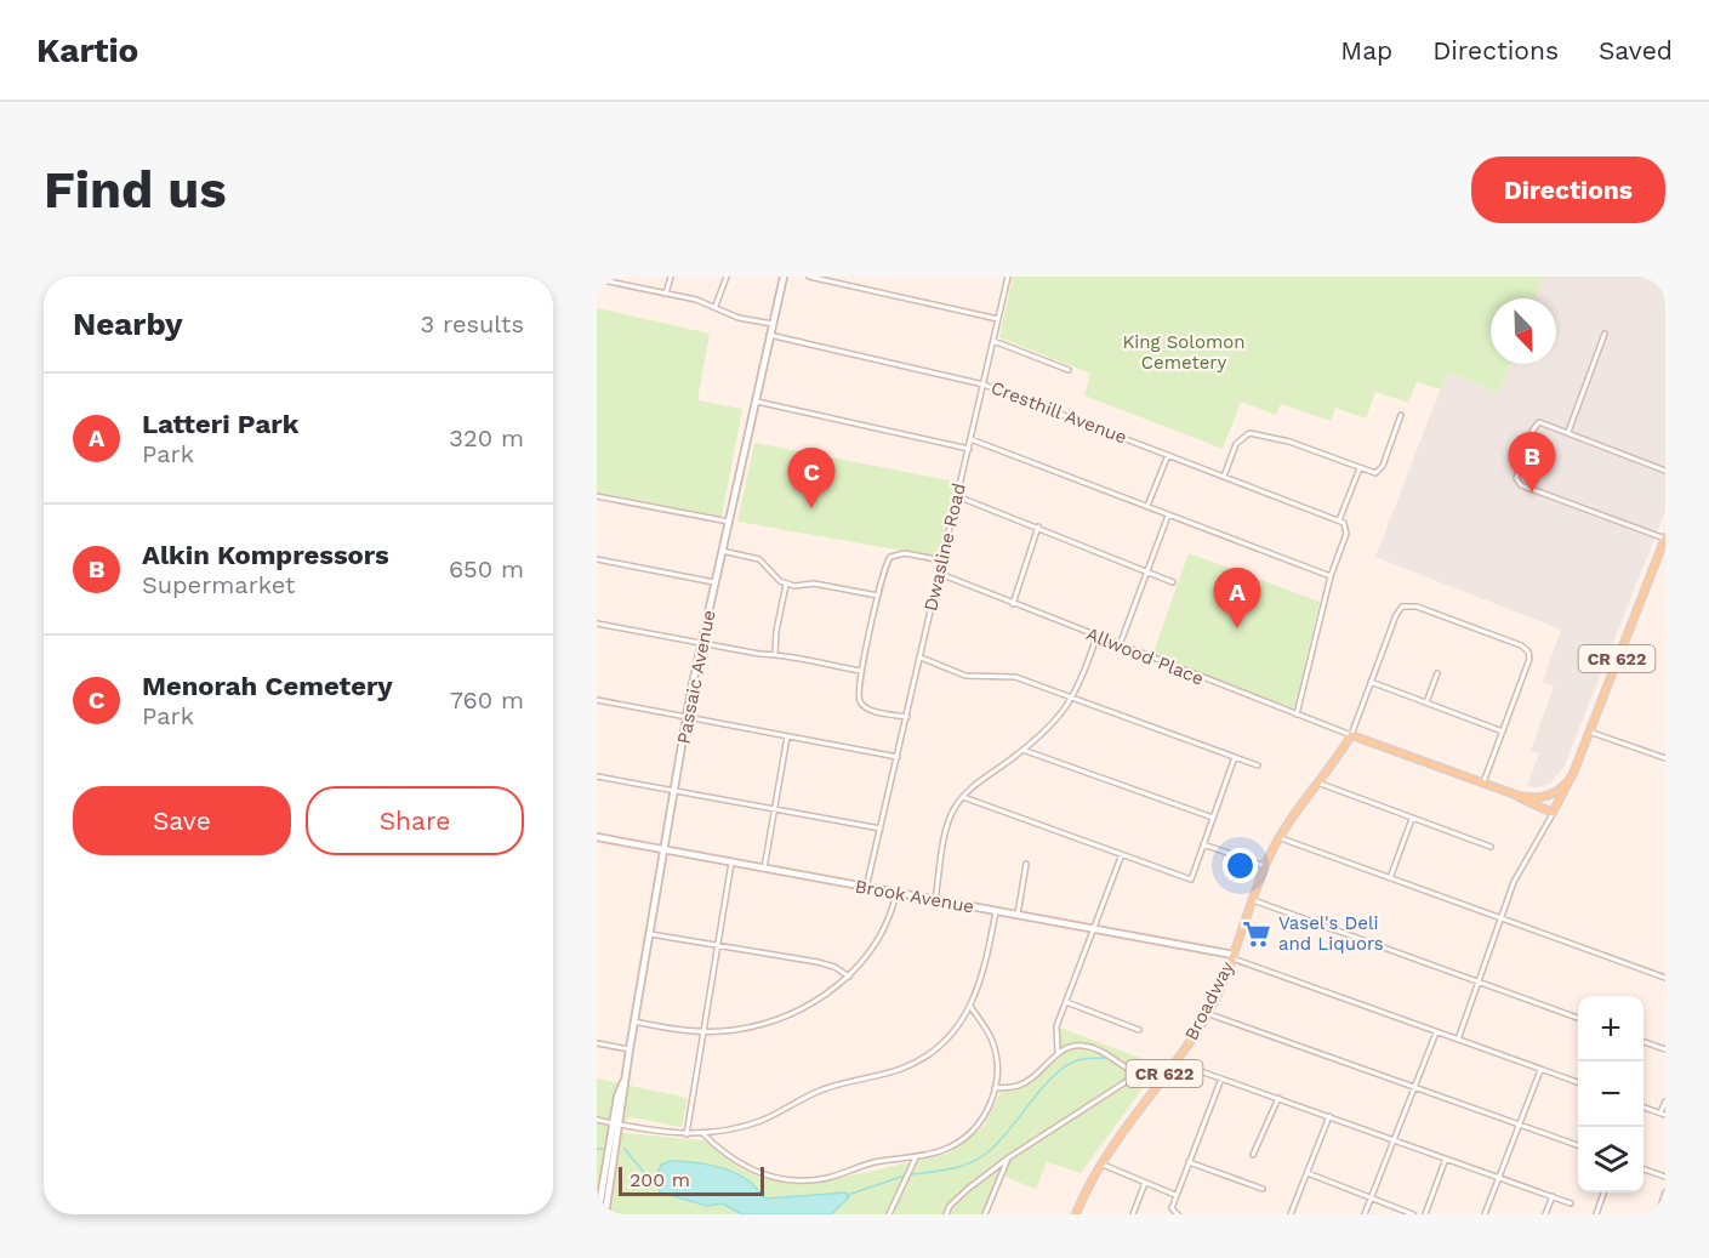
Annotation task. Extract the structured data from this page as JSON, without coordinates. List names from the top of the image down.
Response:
{
  "streets": {
    "main road": ["CR 622", "Broadway"],
    "street": [
      "Cresthill Avenue",
      "Dwasline Road",
      "Allwood Place",
      "Passaic Avenue",
      "Brook Avenue"
    ]
  },
  "crossings": [
    ["Cresthill Avenue", "Dwasline Road"],
    ["Cresthill Avenue", "Passaic Avenue"],
    ["Dwasline Road", "Allwood Place"],
    ["Dwasline Road", "Brook Avenue"],
    ["Allwood Place", "CR 622"],
    ["CR 622", "Broadway"],
    ["Passaic Avenue", "Brook Avenue"],
    ["Brook Avenue", "Broadway"]
  ],
  "parks": ["King Solomon Cemetery"],
  "places": {
    "supermarket": ["Vasel's Deli and Liquors"]
  },
  "scale_bar": "200 m",
  "north": "bottom right",
  "page": {
    "header": "Kartio",
    "nav": ["Map", "Directions", "Saved"],
    "buttons": [
      "Directions",
      ["Save", "Share"]
    ],
    "title": "Find us",
    "heading": ["Nearby", "3 results"],
    "list": [
      {
        "mark": "A",
        "name": "Latteri Park",
        "note": "Park",
        "value": "320 m"
      },
      {
        "mark": "B",
        "name": "Alkin Kompressors",
        "note": "Supermarket",
        "value": "650 m"
      },
      {
        "mark": "C",
        "name": "Menorah Cemetery",
        "note": "Park",
        "value": "760 m"
      }
    ],
    "pins": ["B", "C", "A"],
    "map_buttons": ["+", "−"],
    "scale": "200 m"
  }
}
